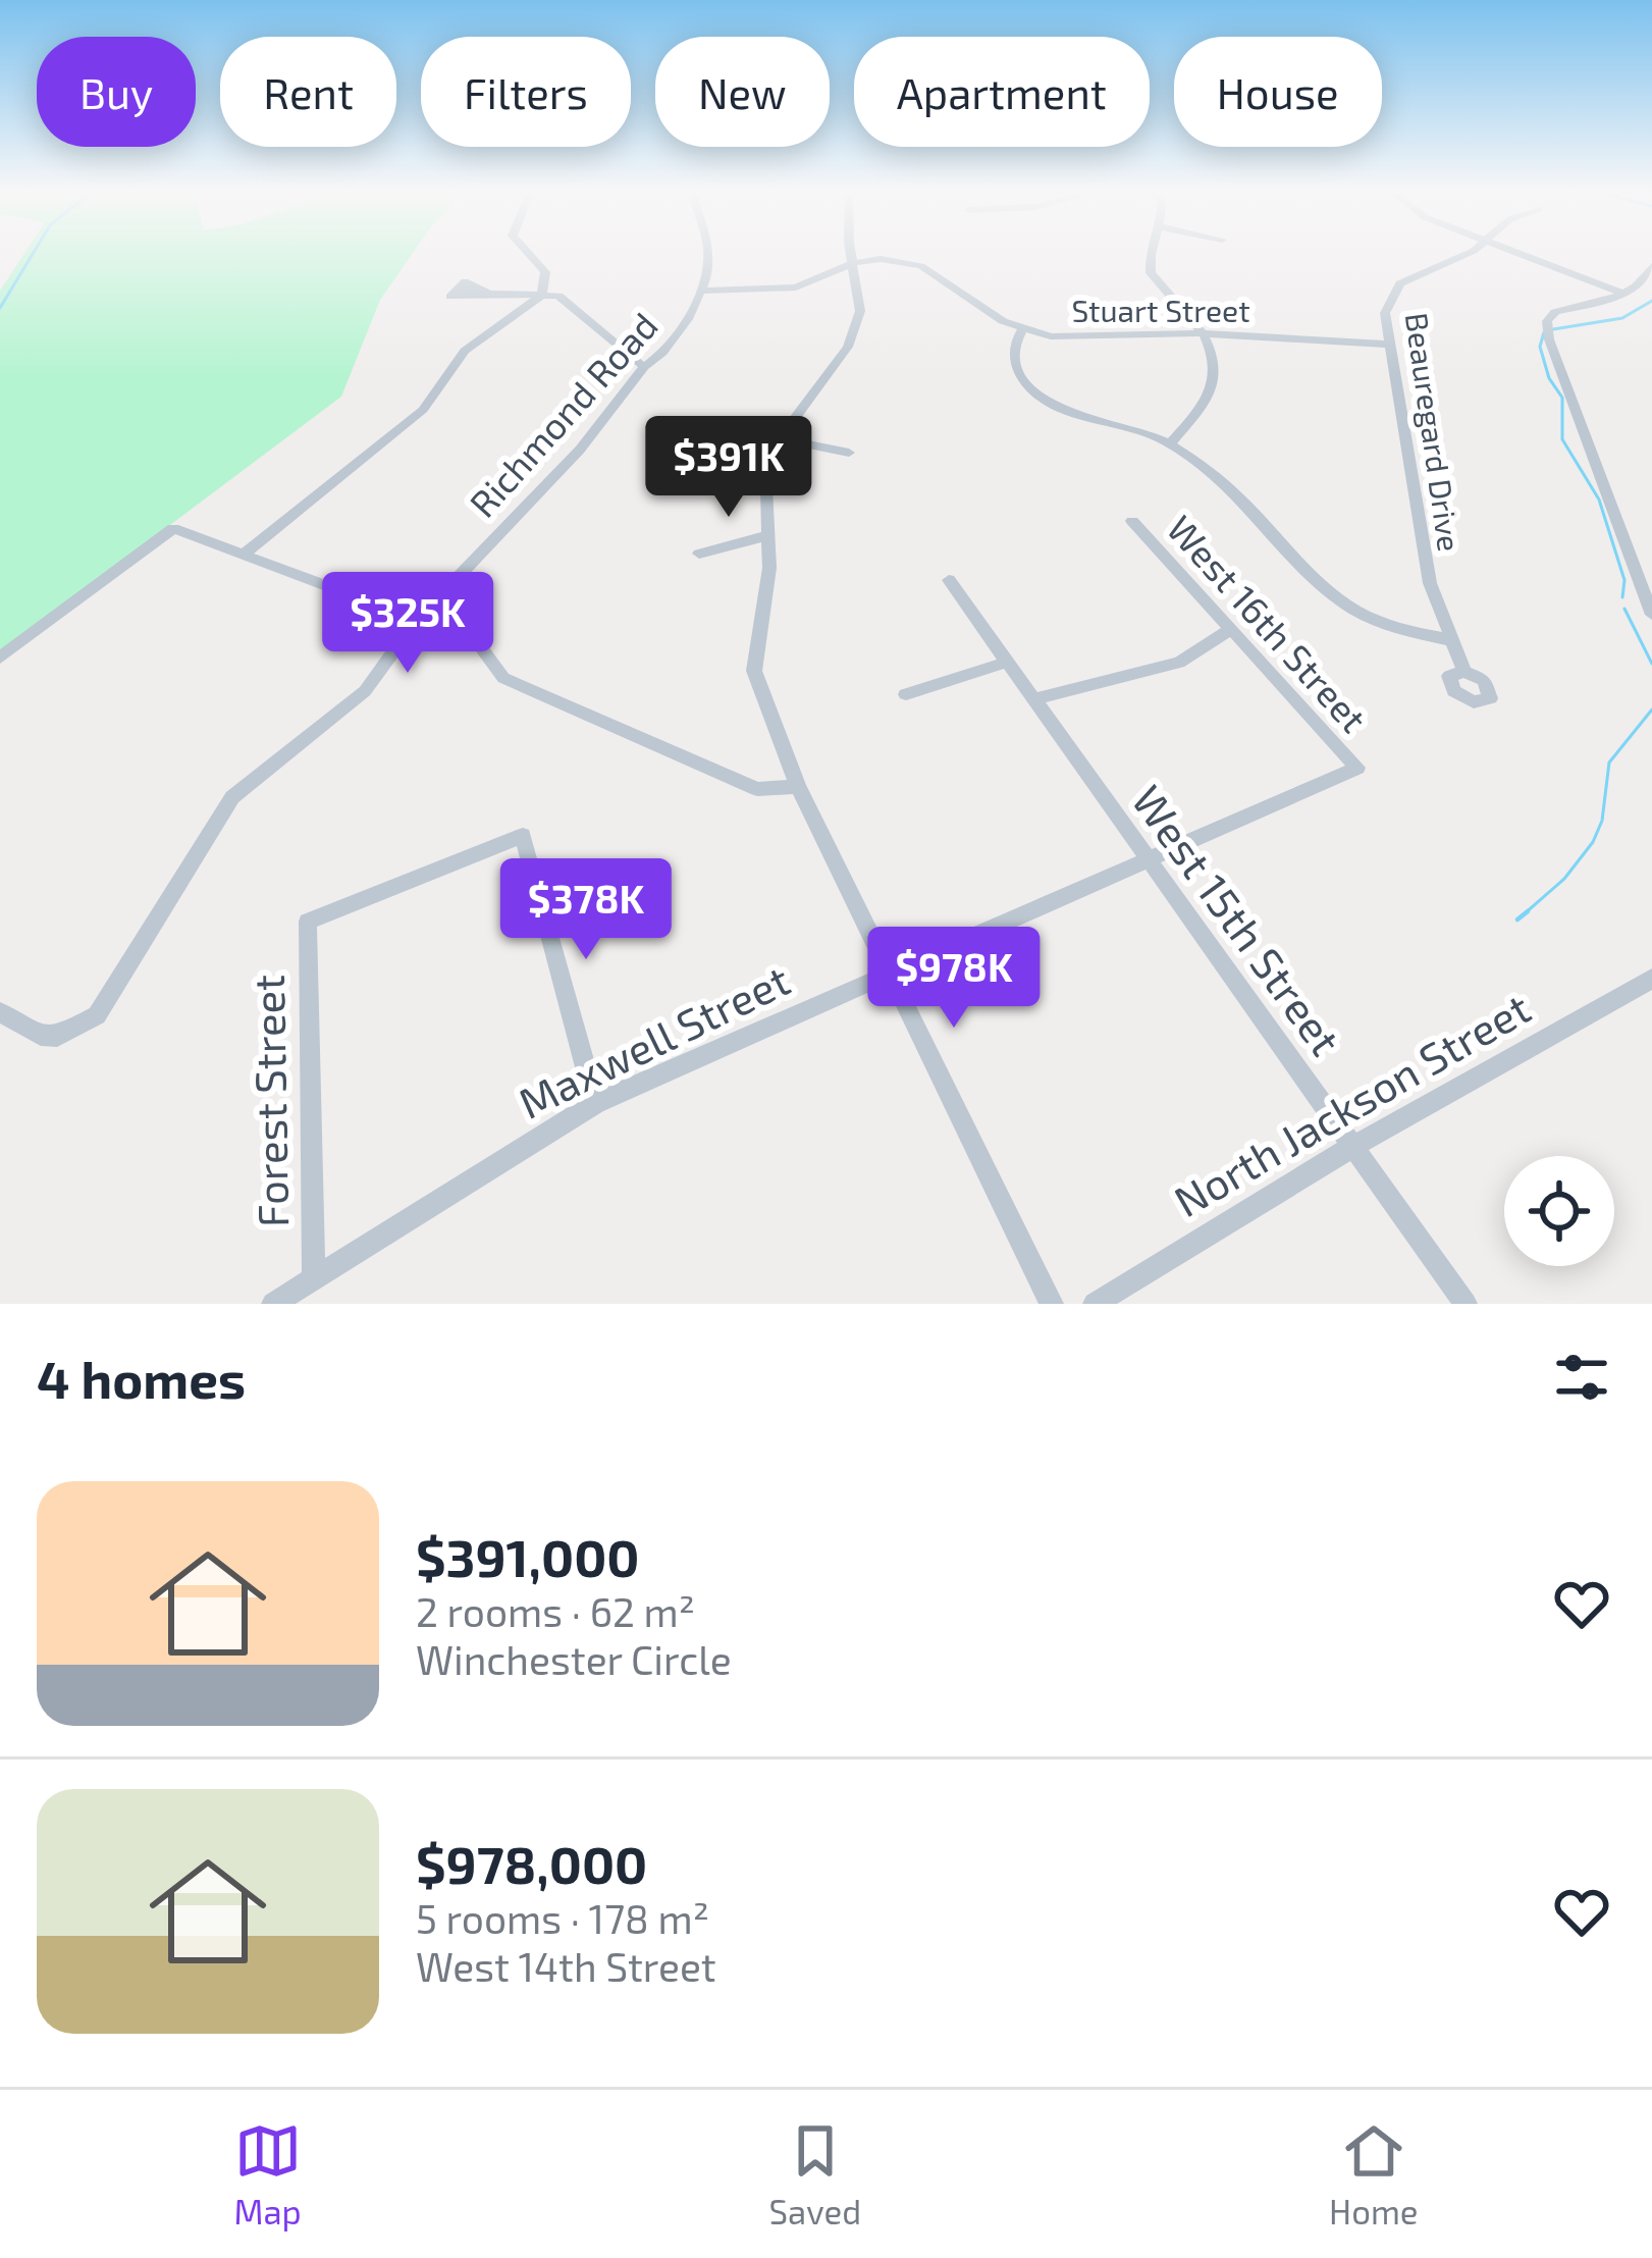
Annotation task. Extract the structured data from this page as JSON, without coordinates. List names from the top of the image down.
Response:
{
  "streets": {
    "street": [
      "Stuart Street",
      "Richmond Road",
      "Beauregard Drive",
      "West 16th Street",
      "West 15th Street",
      "Maxwell Street",
      "Forest Street",
      "North Jackson Street"
    ]
  },
  "crossings": [
    ["Stuart Street", "Richmond Road"],
    ["Stuart Street", "Beauregard Drive"],
    ["West 16th Street", "Maxwell Street"],
    ["West 15th Street", "Maxwell Street"],
    ["West 15th Street", "North Jackson Street"],
    ["Maxwell Street", "Forest Street"]
  ],
  "page": {
    "chip": [
      "Buy",
      "Rent",
      "Filters",
      "New",
      "Apartment",
      "House"
    ],
    "price": [
      "$391K",
      "$325K",
      "$378K",
      "$978K"
    ],
    "heading": "4 homes",
    "list": [
      {
        "name": "$391,000",
        "note": "2 rooms · 62 m² · Winchester Circle"
      },
      {
        "name": "$978,000",
        "note": "5 rooms · 178 m² · West 14th Street"
      }
    ],
    "tabs": ["Map", "Saved", "Home"]
  }
}
